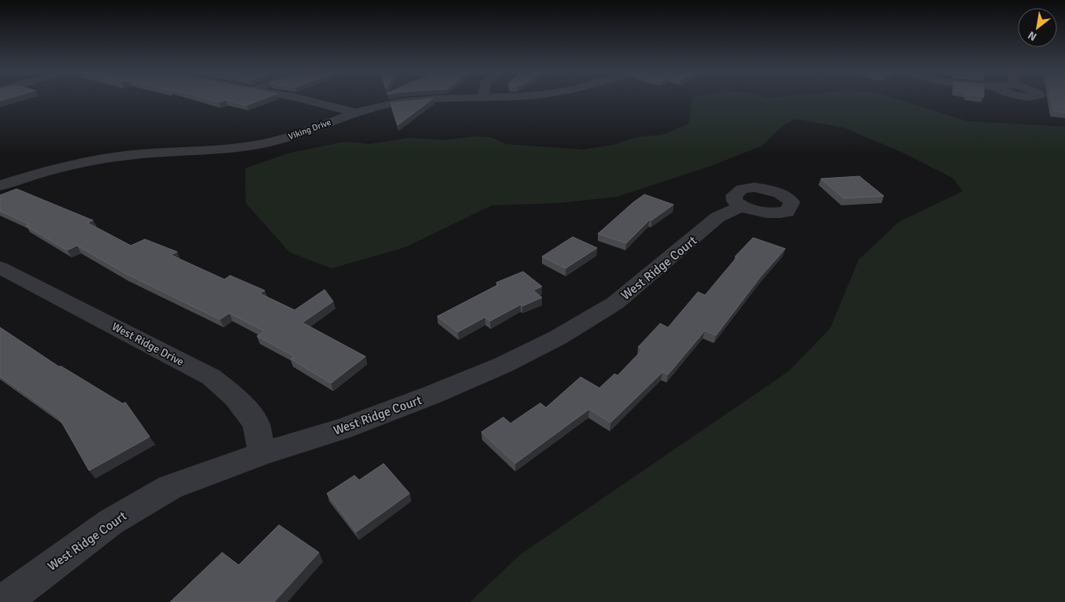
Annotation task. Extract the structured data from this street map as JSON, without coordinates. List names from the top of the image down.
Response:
{
  "streets": {
    "street": ["Viking Drive", "West Ridge Court", "West Ridge Drive"]
  },
  "crossings": [
    ["West Ridge Court", "West Ridge Drive"]
  ],
  "north": "bottom left"
}
